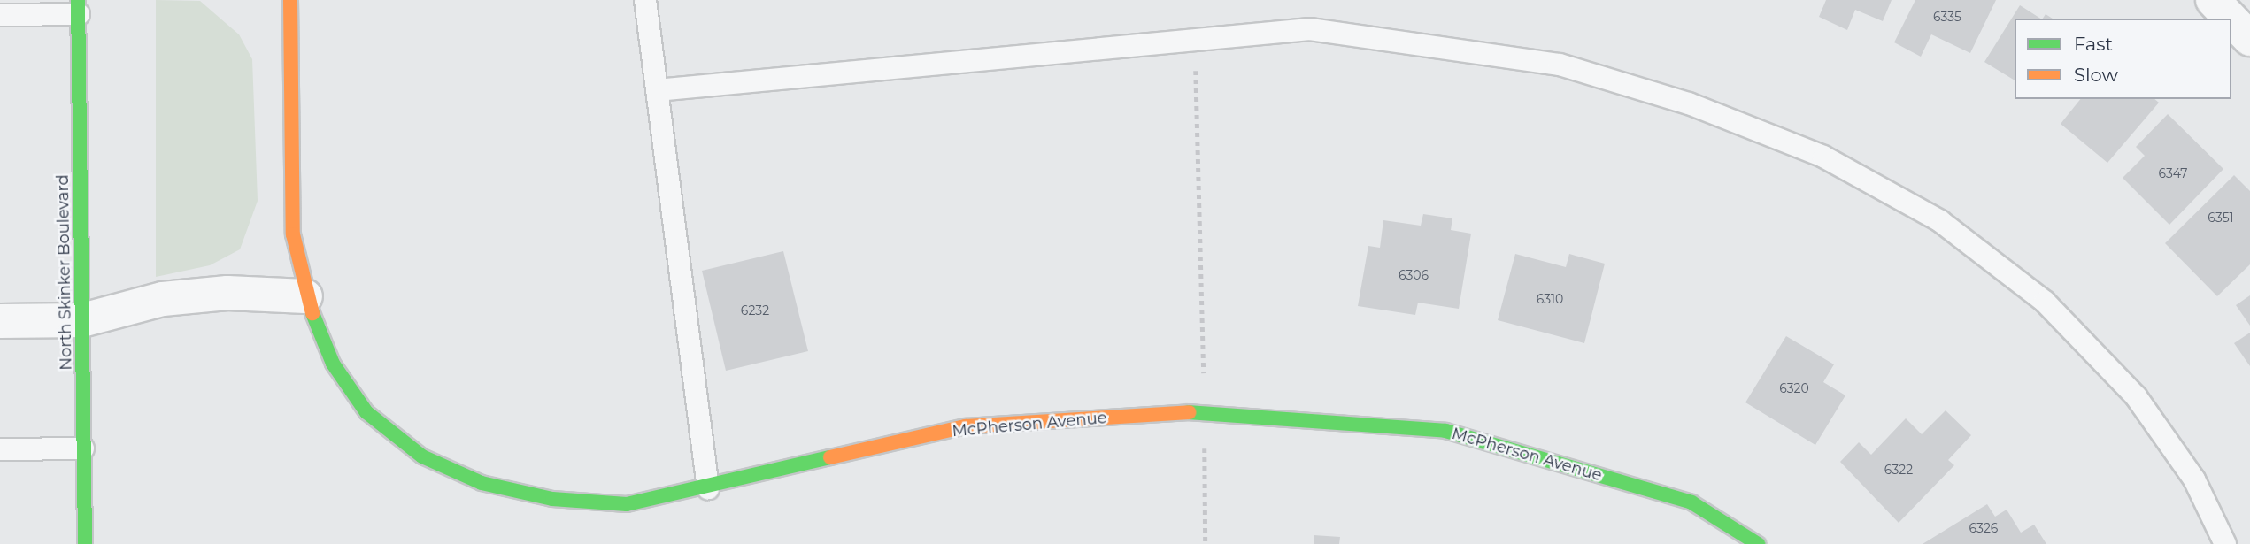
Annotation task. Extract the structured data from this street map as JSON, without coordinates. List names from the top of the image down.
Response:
{
  "streets": {
    "street": ["North Skinker Boulevard", "McPherson Avenue"]
  },
  "house_numbers": [
    "6335",
    "6347",
    "6351",
    "6306",
    "6310",
    "6232",
    "6320",
    "6322",
    "6326"
  ],
  "legend": ["Fast", "Slow"]
}
